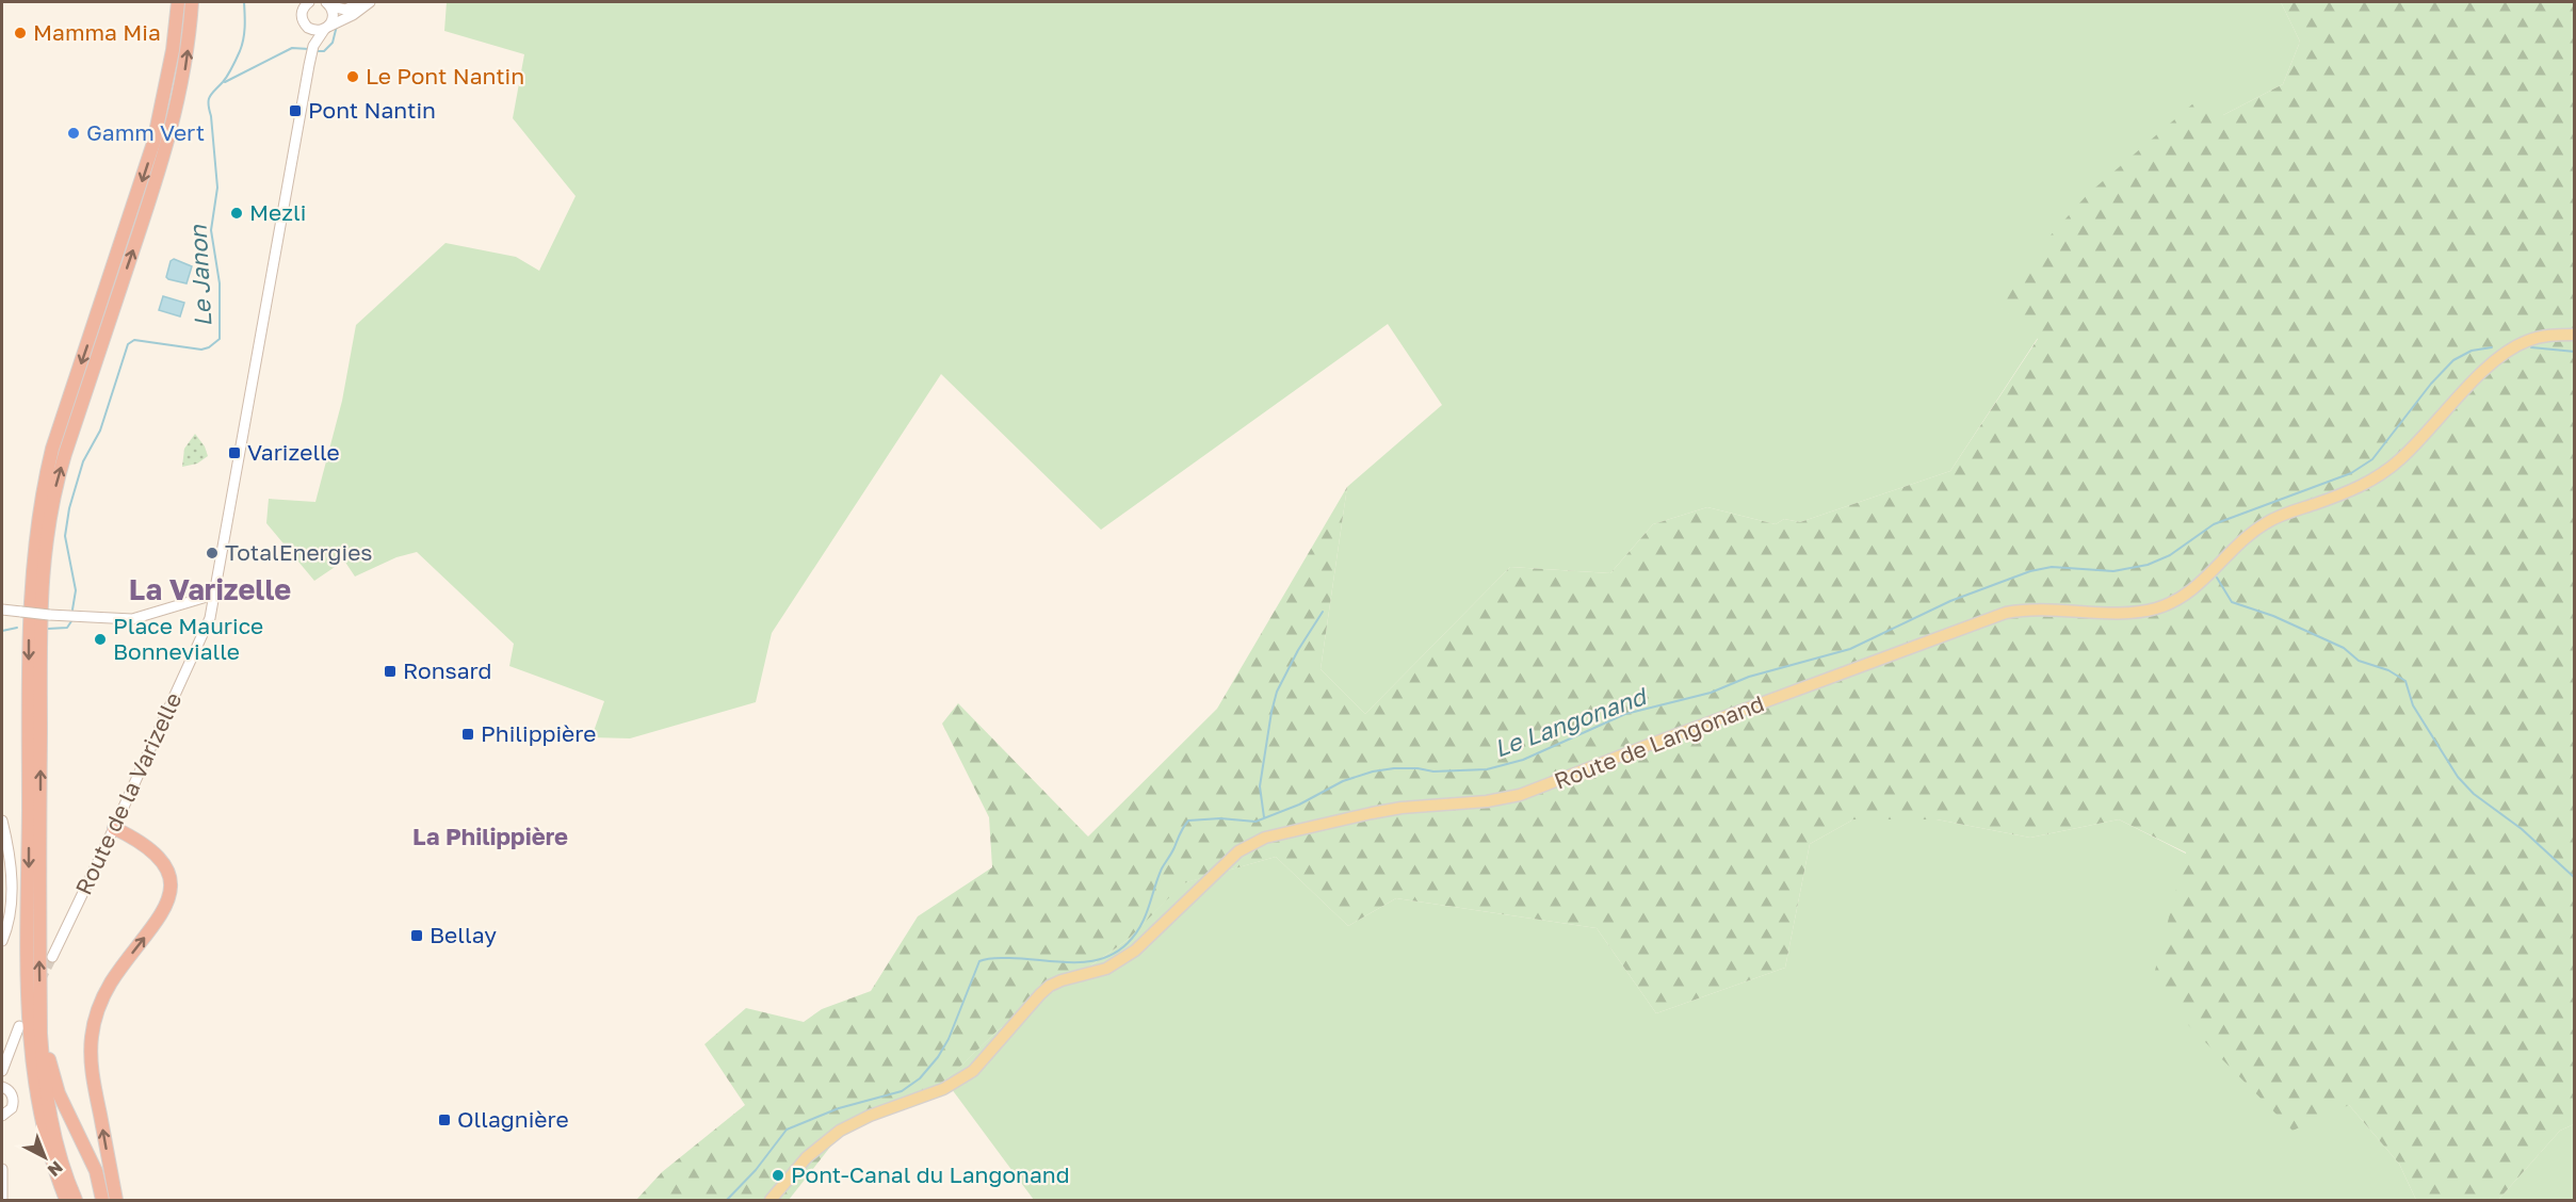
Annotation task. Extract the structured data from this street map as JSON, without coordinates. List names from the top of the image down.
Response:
{
  "streets": {
    "main road": ["Route de Langonand", "Route de la Varizelle"]
  },
  "districts": ["La Varizelle", "La Philippière"],
  "water": ["Le Janon", "Le Langonand"],
  "places": {
    "other": [
      "Mamma Mia",
      "Le Pont Nantin",
      "Gamm Vert",
      "Mezli",
      "TotalEnergies",
      "Place Maurice Bonnevialle",
      "Pont-Canal du Langonand"
    ],
    "transit": [
      "Pont Nantin",
      "Varizelle",
      "Ronsard",
      "Philippière",
      "Bellay",
      "Ollagnière"
    ]
  },
  "north": "bottom right"
}
